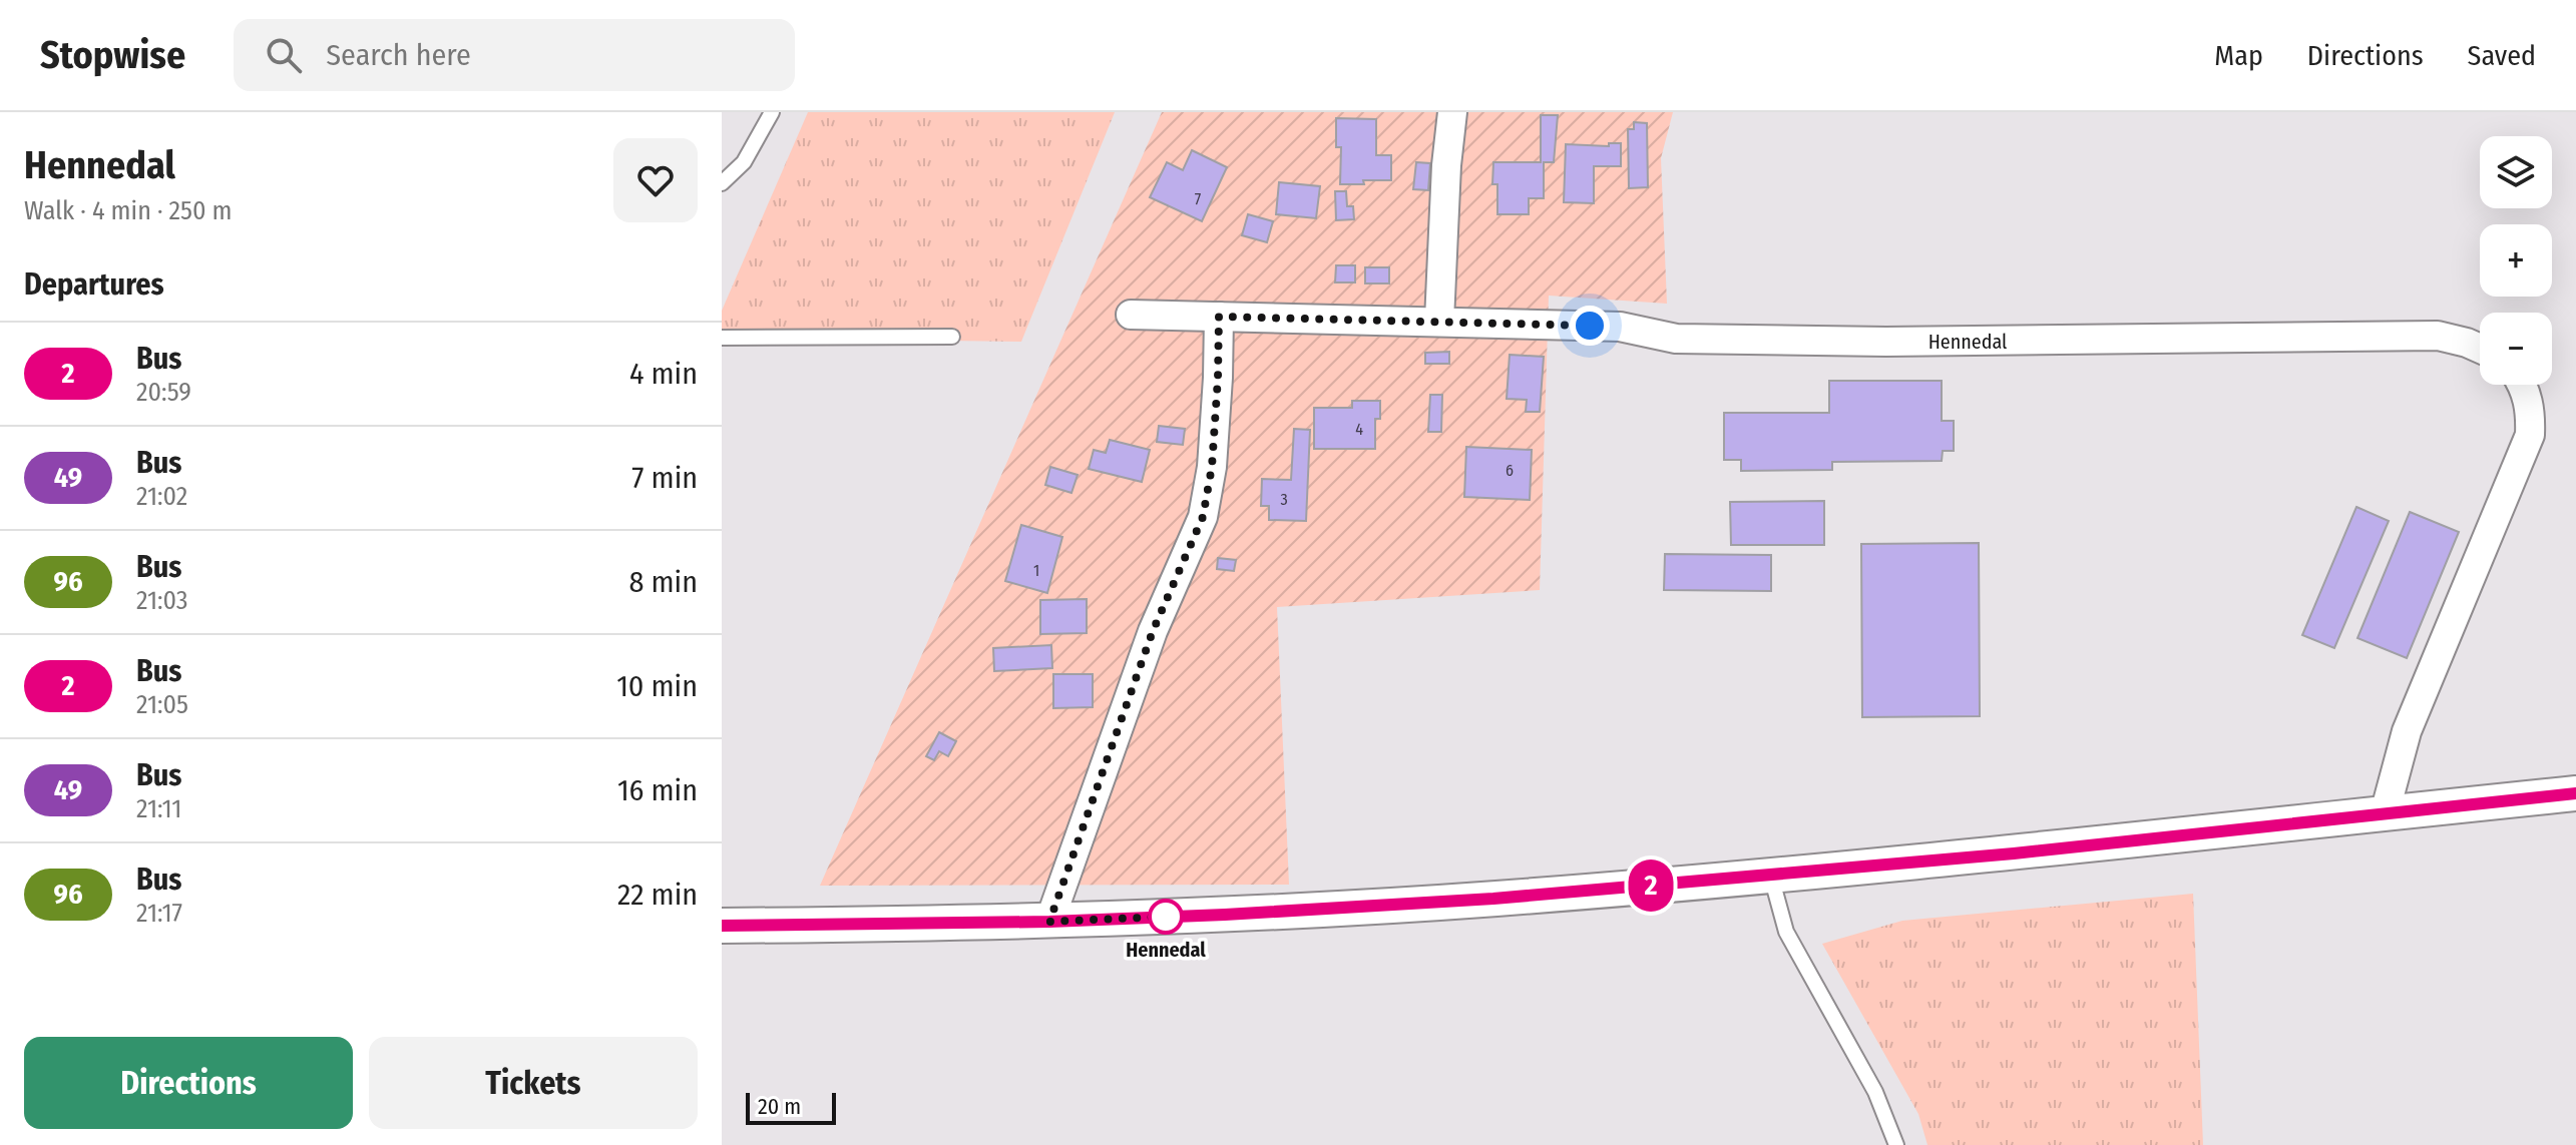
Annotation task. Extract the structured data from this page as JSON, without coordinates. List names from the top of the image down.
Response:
{
  "streets": {
    "street": ["Hennedal"]
  },
  "places": ["Hennedal"],
  "lines": ["bus line 2"],
  "house_numbers": [
    "7",
    "4",
    "6",
    "3",
    "1"
  ],
  "scale_bar": "20 m",
  "page": {
    "header": "Stopwise",
    "search": "Search here",
    "nav": ["Map", "Directions", "Saved"],
    "heading": [
      ["Hennedal", "Walk · 4 min · 250 m"],
      "Departures"
    ],
    "on_map": "2",
    "map_buttons": ["+", "−"],
    "list": [
      {
        "mark": "2",
        "name": "Bus",
        "note": "20:59",
        "value": "4 min"
      },
      {
        "mark": "49",
        "name": "Bus",
        "note": "21:02",
        "value": "7 min"
      },
      {
        "mark": "96",
        "name": "Bus",
        "note": "21:03",
        "value": "8 min"
      },
      {
        "mark": "2",
        "name": "Bus",
        "note": "21:05",
        "value": "10 min"
      },
      {
        "mark": "49",
        "name": "Bus",
        "note": "21:11",
        "value": "16 min"
      },
      {
        "mark": "96",
        "name": "Bus",
        "note": "21:17",
        "value": "22 min"
      }
    ],
    "buttons": ["Directions", "Tickets"],
    "scale": "20 m"
  }
}
